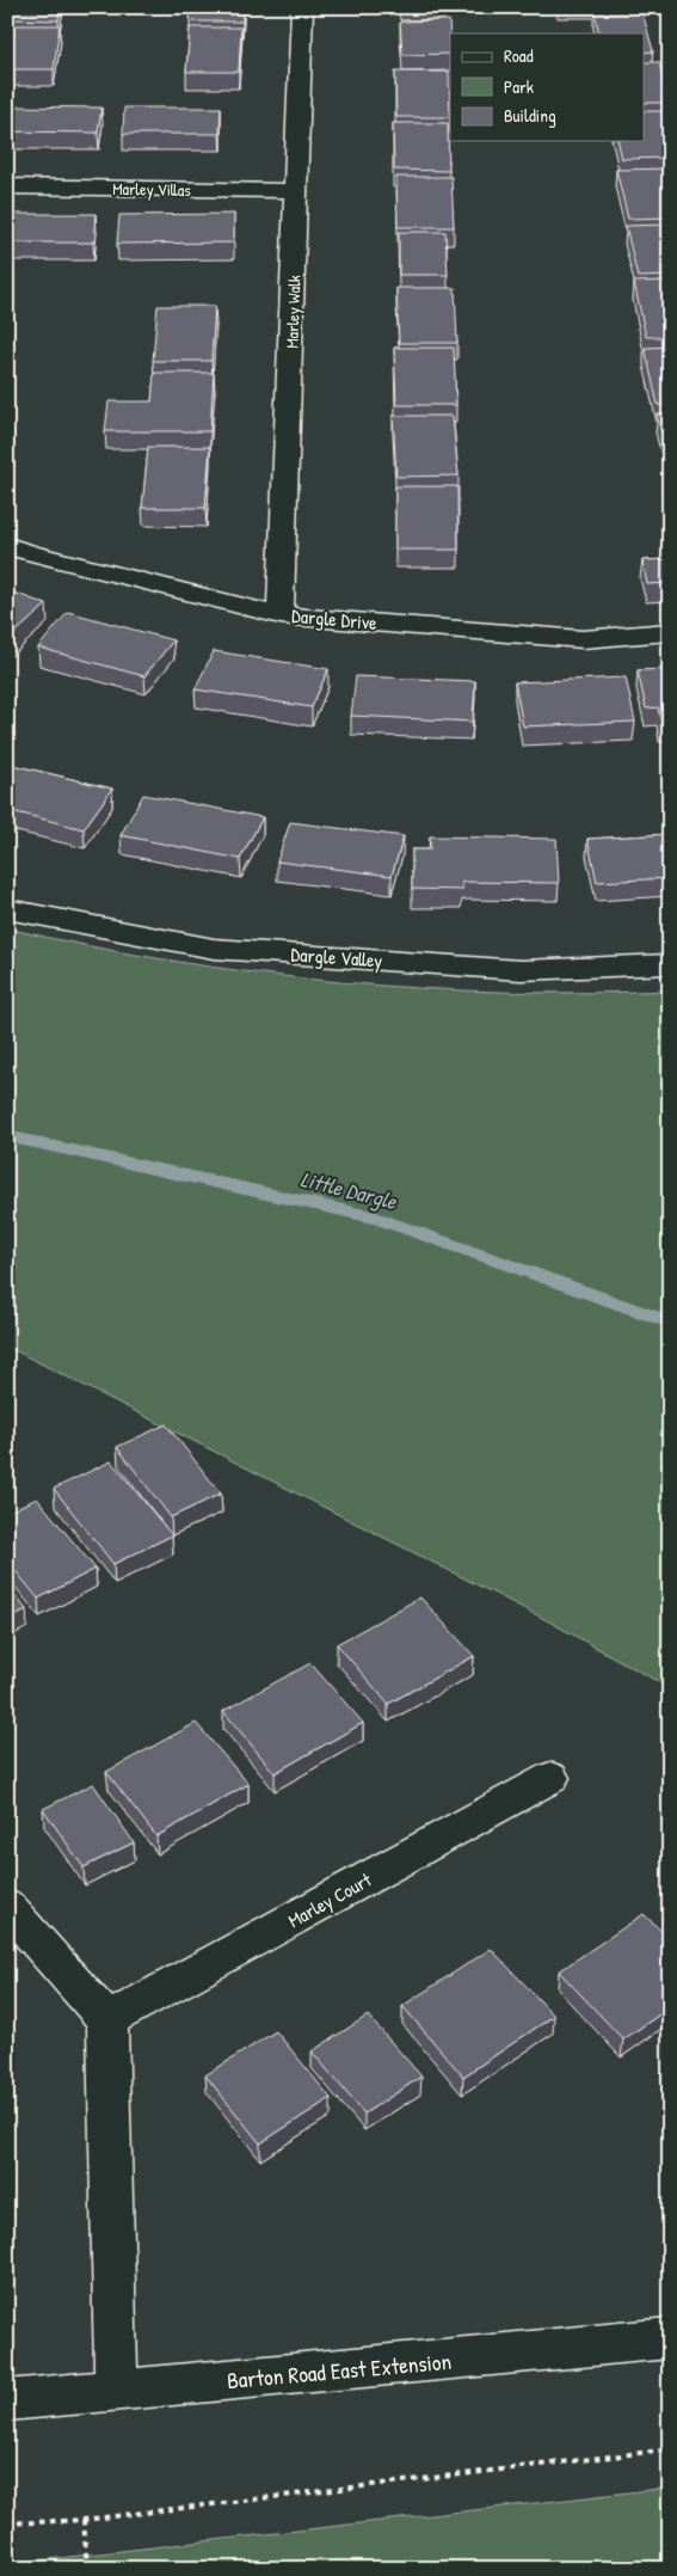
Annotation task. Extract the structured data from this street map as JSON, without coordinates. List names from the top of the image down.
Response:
{
  "streets": {
    "street": [
      "Marley Villas",
      "Marley Walk",
      "Dargle Drive",
      "Dargle Valley",
      "Marley Court",
      "Barton Road East Extension"
    ]
  },
  "crossings": [
    ["Marley Villas", "Marley Walk"],
    ["Marley Walk", "Dargle Drive"]
  ],
  "water": ["Little Dargle"],
  "legend": ["Road", "Park", "Building"]
}
